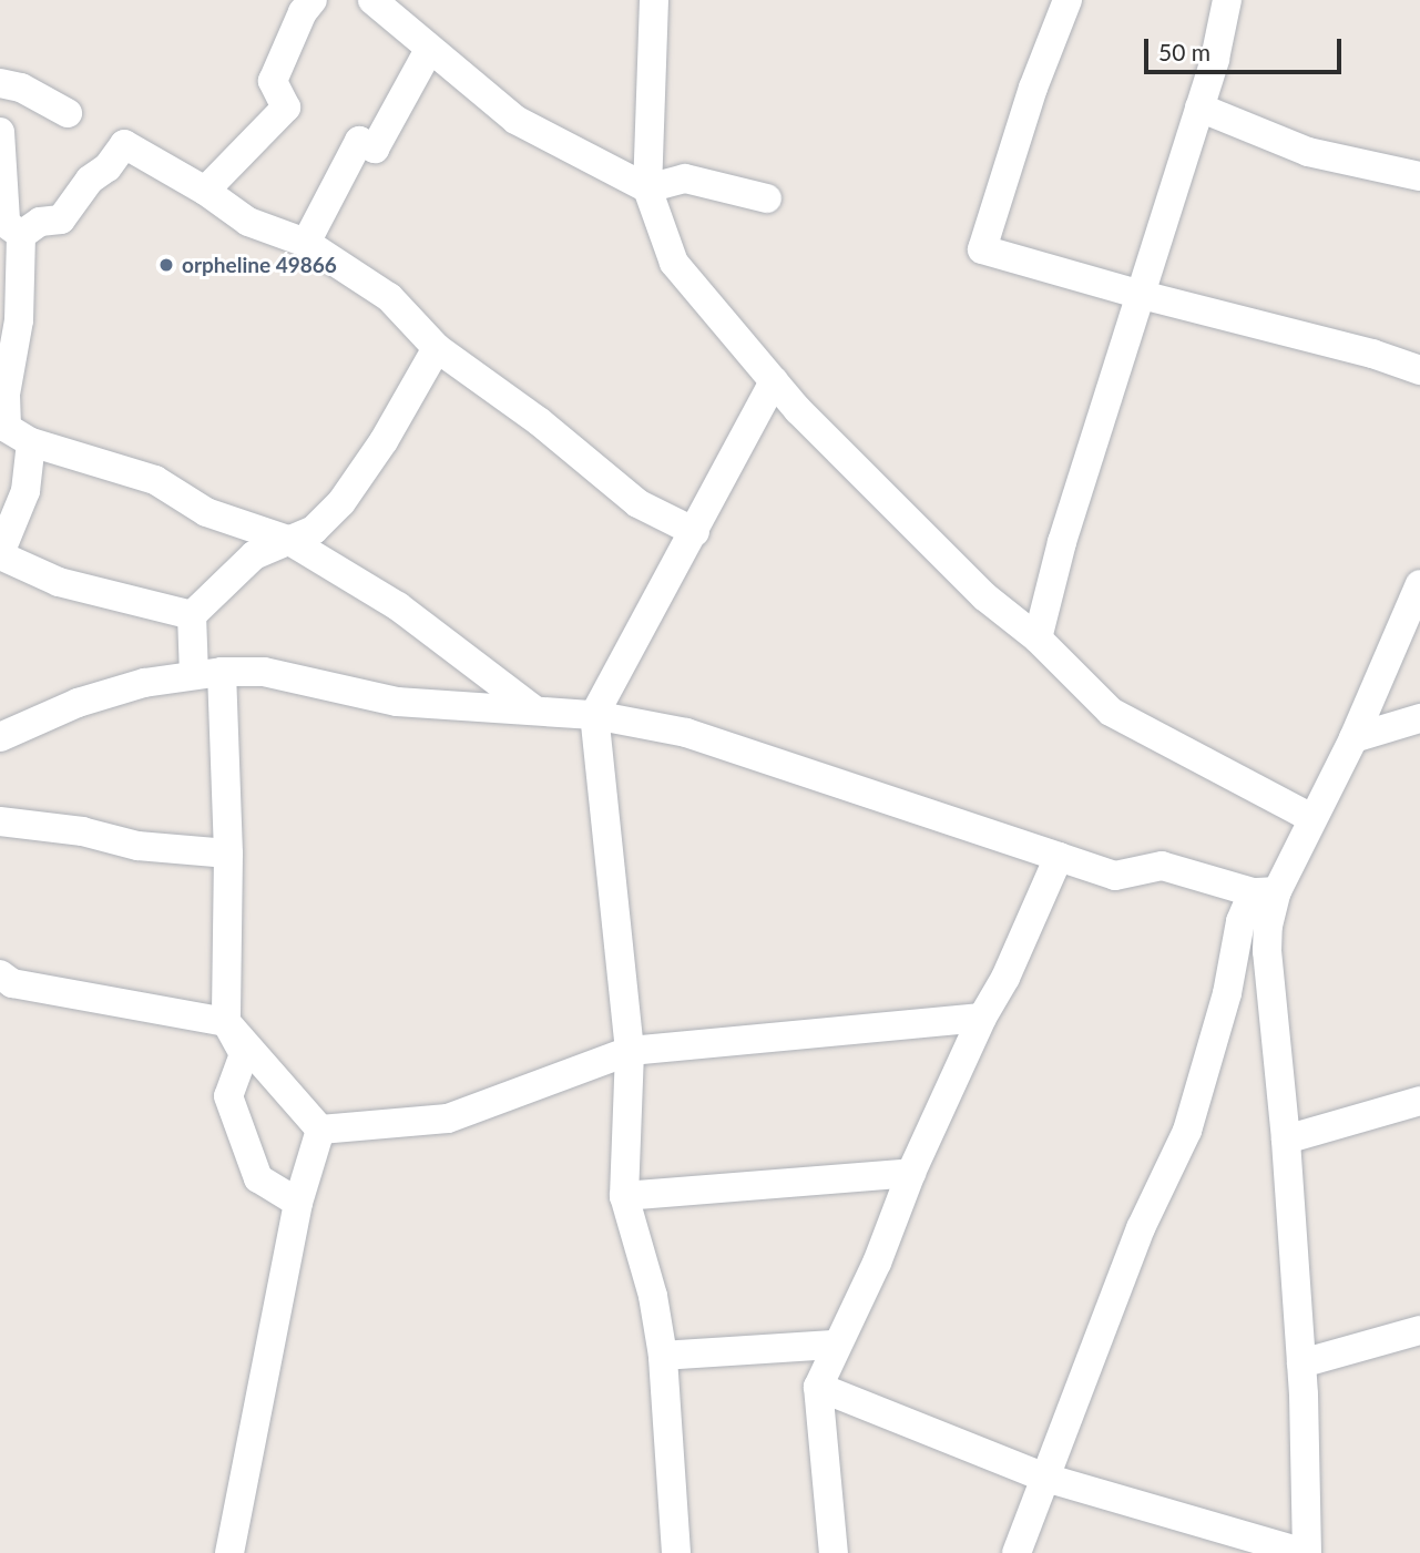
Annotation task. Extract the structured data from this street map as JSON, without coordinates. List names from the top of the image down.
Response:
{
  "places": ["orpheline 49866"],
  "scale_bar": "50 m"
}
